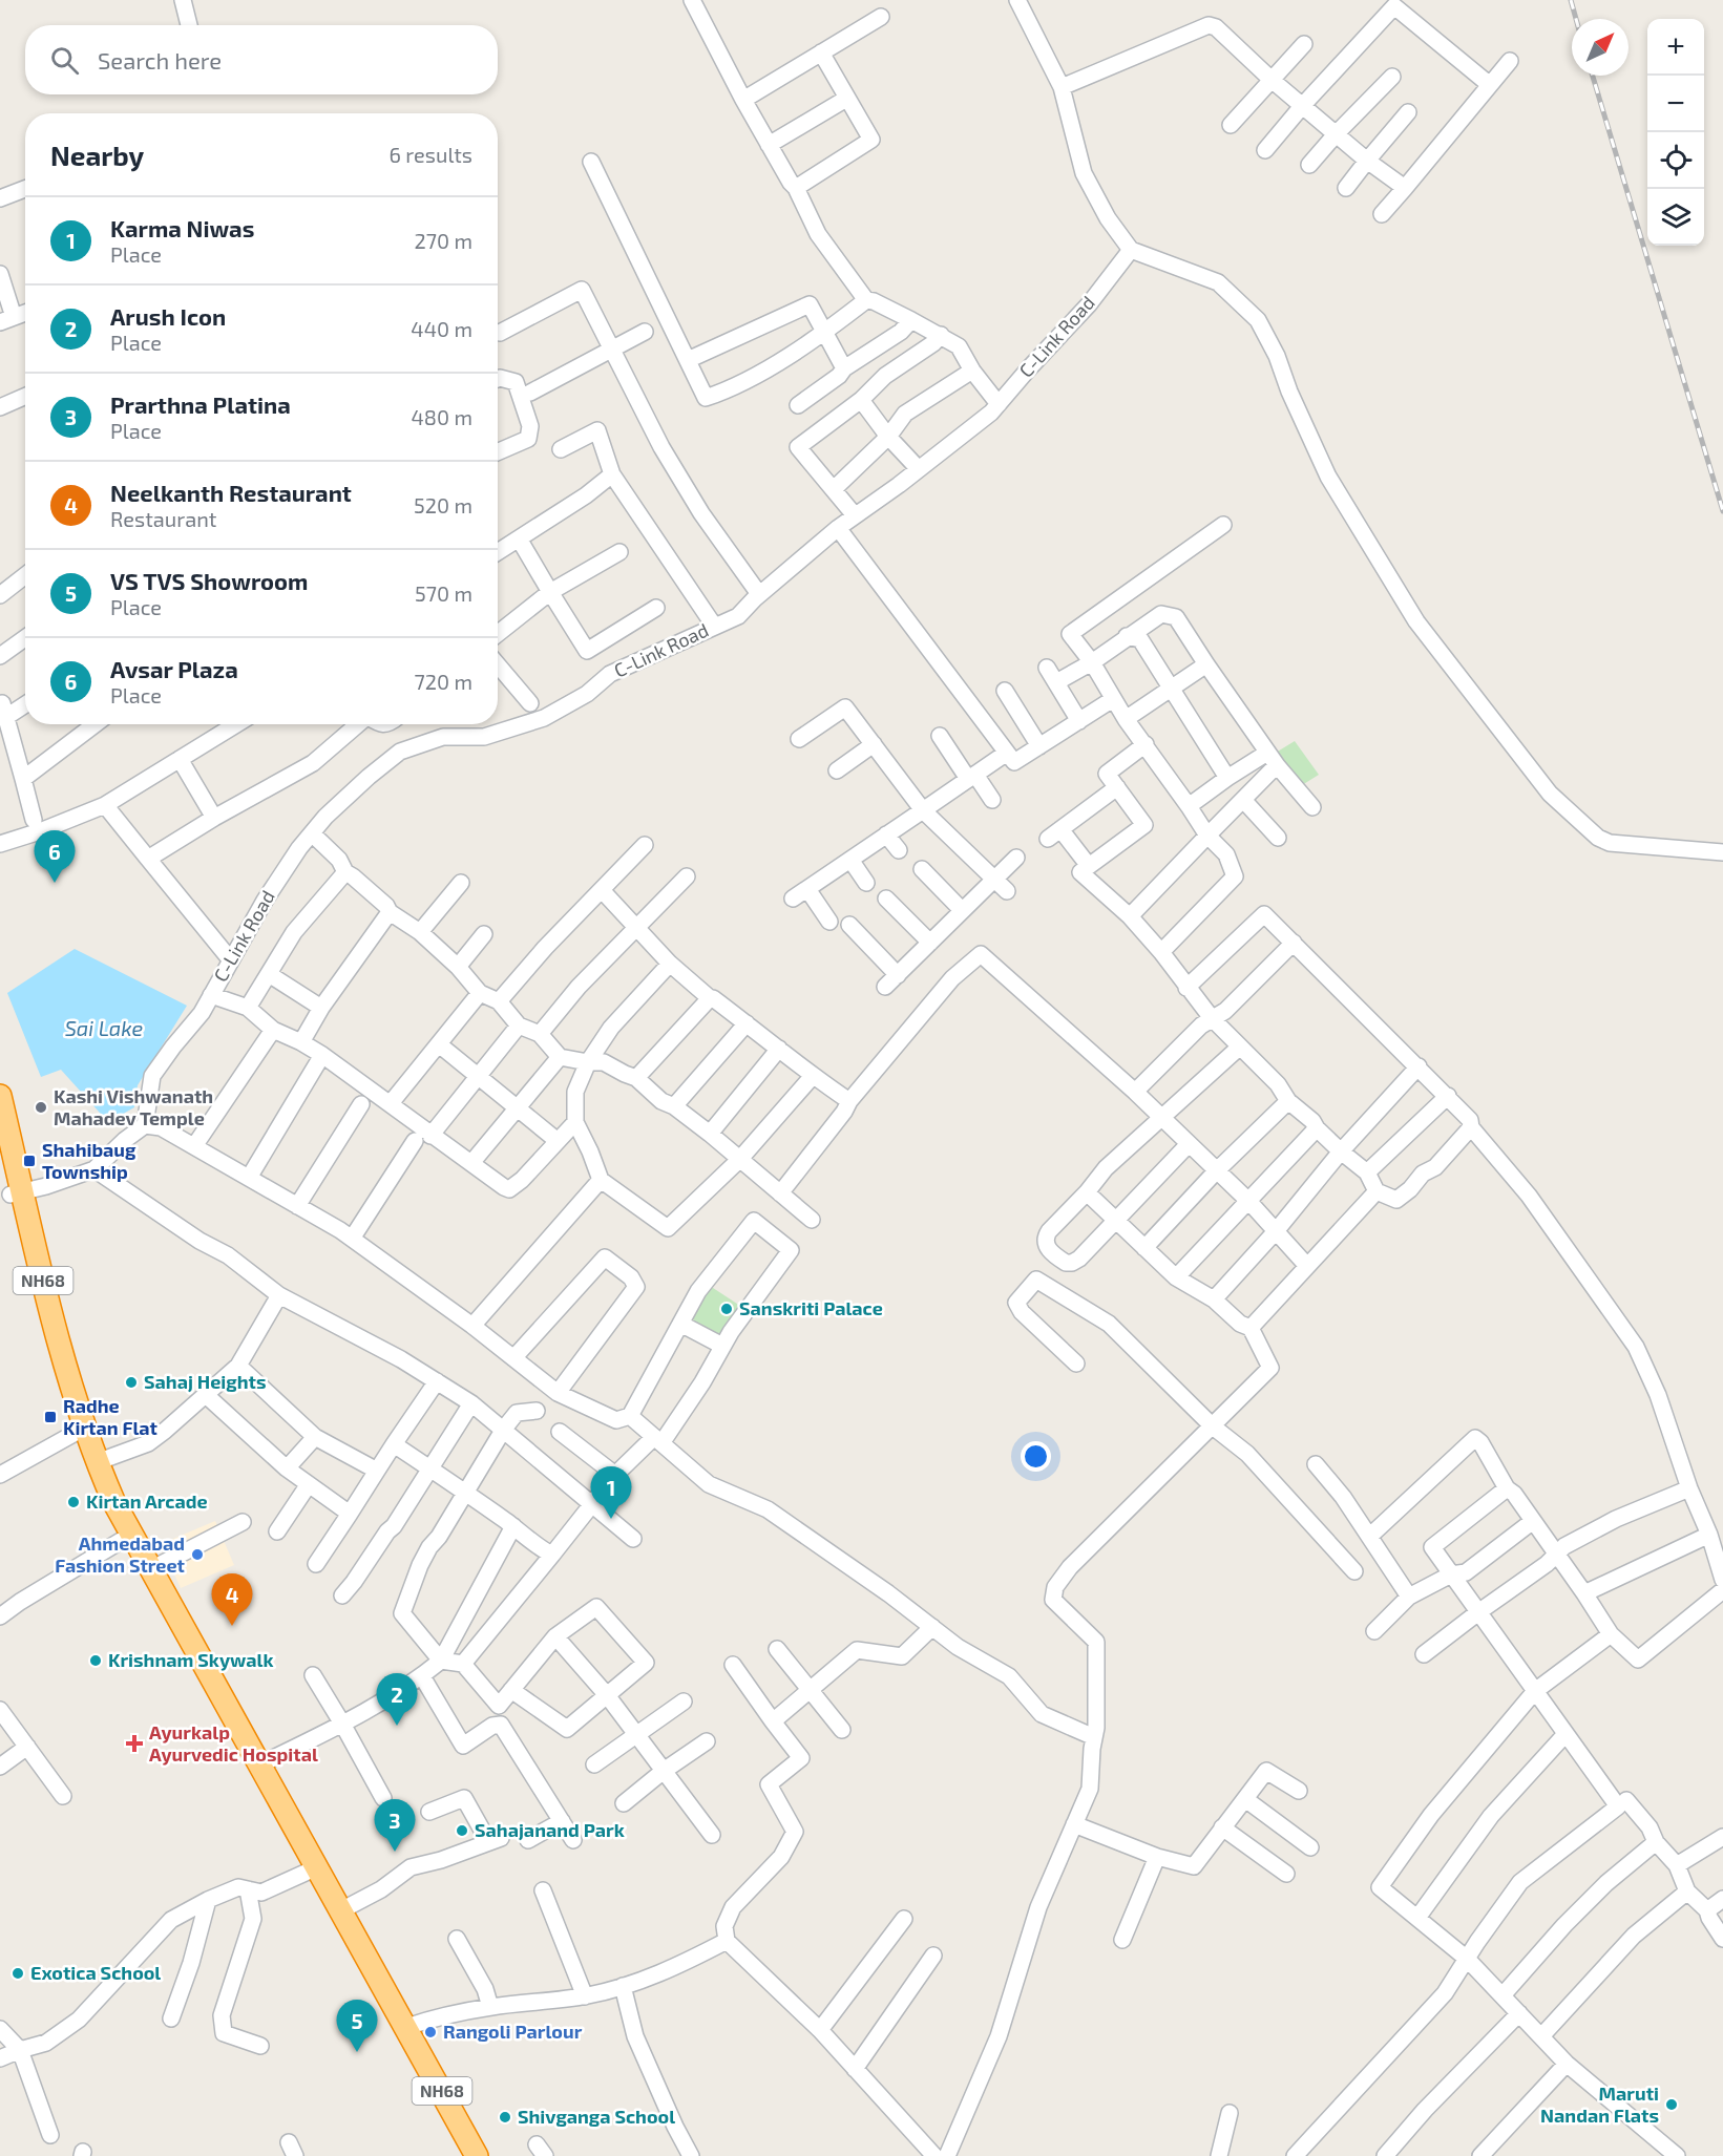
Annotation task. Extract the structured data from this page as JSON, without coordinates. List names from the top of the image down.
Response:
{
  "streets": {
    "highway": ["NH68"],
    "street": ["C-Link Road"]
  },
  "water": ["Sai Lake"],
  "places": {
    "other": [
      "Kashi Vishwanath Mahadev Temple",
      "Sanskriti Palace",
      "Sahaj Heights",
      "Kirtan Arcade",
      "Ahmedabad Fashion Street",
      "Krishnam Skywalk",
      "Sahajanand Park",
      "Exotica School",
      "Rangoli Parlour",
      "Maruti Nandan Flats",
      "Shivganga School"
    ],
    "transit": ["Shahibaug Township", "Radhe Kirtan Flat"],
    "health": ["Ayurkalp Ayurvedic Hospital"]
  },
  "north": "top right",
  "page": {
    "map_buttons": ["+", "−"],
    "search": "Search here",
    "heading": ["Nearby", "6 results"],
    "list": [
      {
        "mark": "1",
        "name": "Karma Niwas",
        "note": "Place",
        "value": "270 m"
      },
      {
        "mark": "2",
        "name": "Arush Icon",
        "note": "Place",
        "value": "440 m"
      },
      {
        "mark": "3",
        "name": "Prarthna Platina",
        "note": "Place",
        "value": "480 m"
      },
      {
        "mark": "4",
        "name": "Neelkanth Restaurant",
        "note": "Restaurant",
        "value": "520 m"
      },
      {
        "mark": "5",
        "name": "VS TVS Showroom",
        "note": "Place",
        "value": "570 m"
      },
      {
        "mark": "6",
        "name": "Avsar Plaza",
        "note": "Place",
        "value": "720 m"
      }
    ],
    "pins": [
      "6",
      "1",
      "4",
      "2",
      "3",
      "5"
    ]
  }
}
